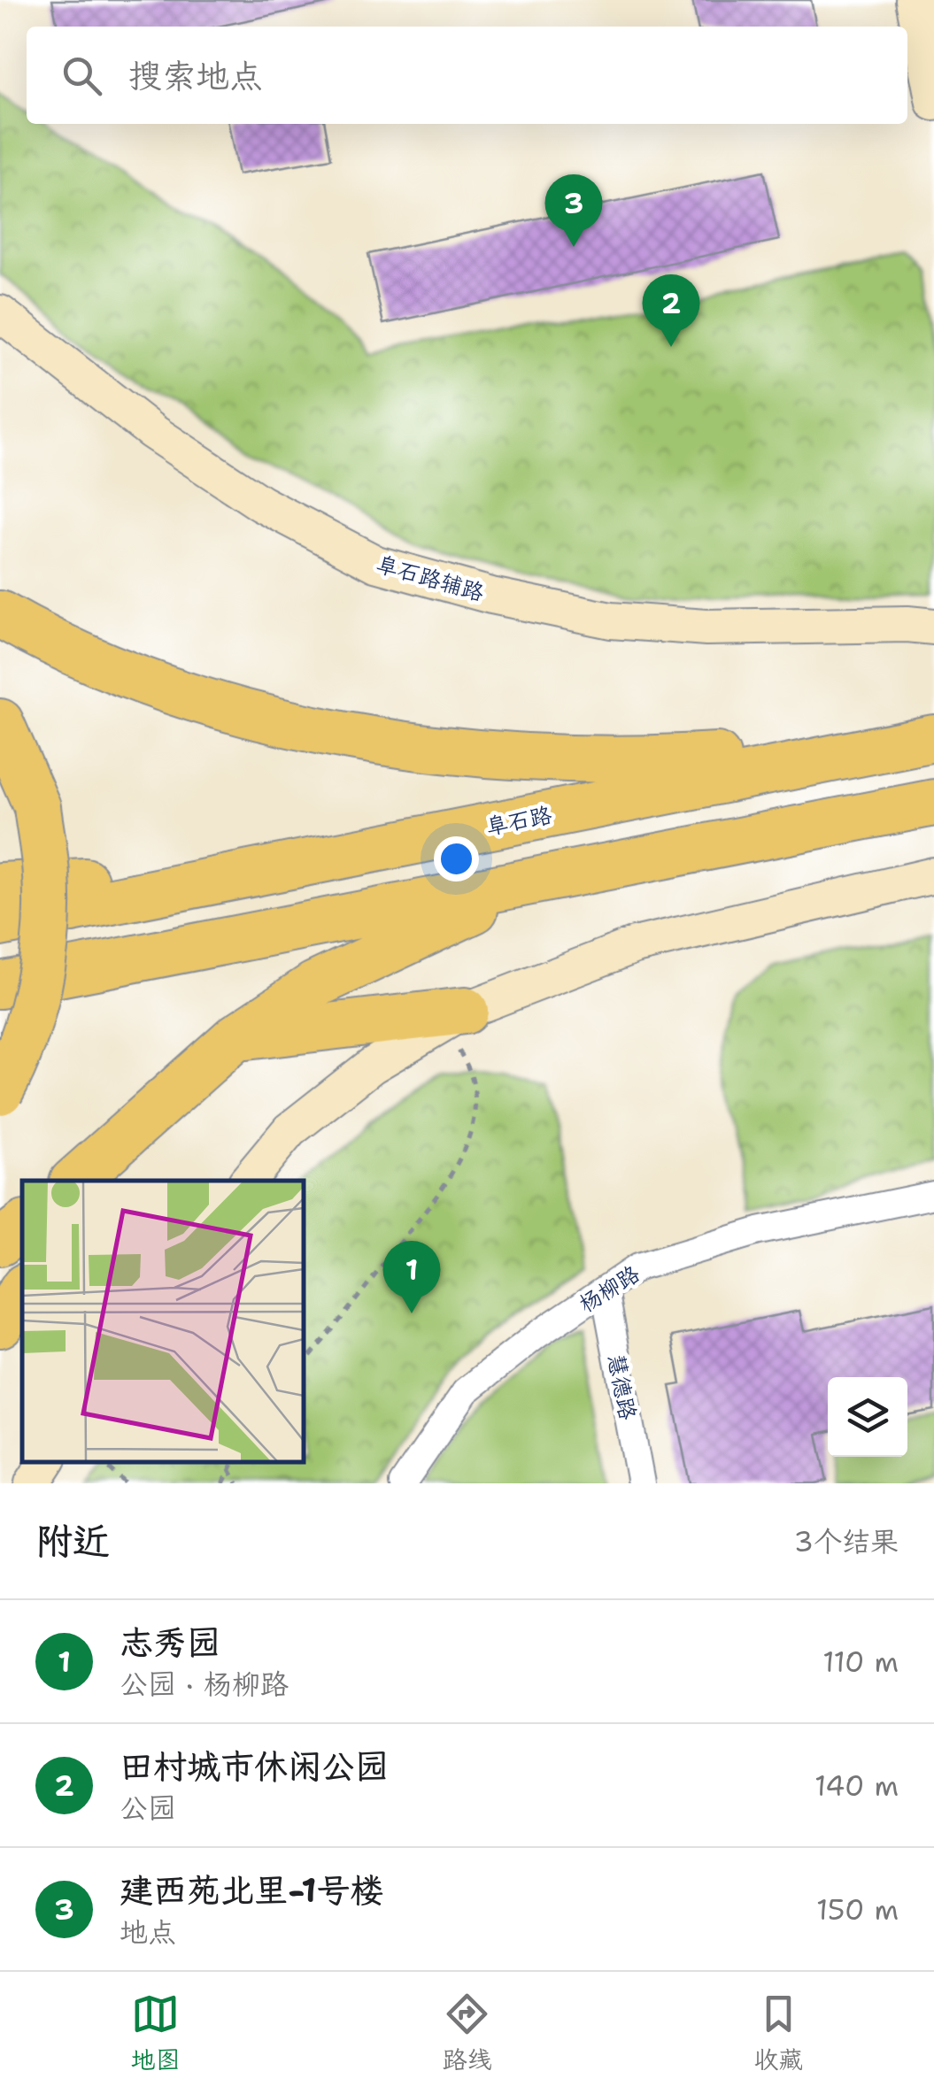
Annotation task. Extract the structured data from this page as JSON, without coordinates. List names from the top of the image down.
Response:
{
  "streets": {
    "highway": ["阜石路"],
    "street": ["阜石路辅路", "杨柳路", "慧德路"]
  },
  "crossings": [
    ["杨柳路", "慧德路"]
  ],
  "page": {
    "search": "搜索地点",
    "pins": ["3", "2", "1"],
    "heading": ["附近", "3个结果"],
    "list": [
      {
        "mark": "1",
        "name": "志秀园",
        "note": "公园 · 杨柳路",
        "value": "110 m"
      },
      {
        "mark": "2",
        "name": "田村城市休闲公园",
        "note": "公园",
        "value": "140 m"
      },
      {
        "mark": "3",
        "name": "建西苑北里-1号楼",
        "note": "地点",
        "value": "150 m"
      }
    ],
    "nav": ["地图", "路线", "收藏"]
  }
}
